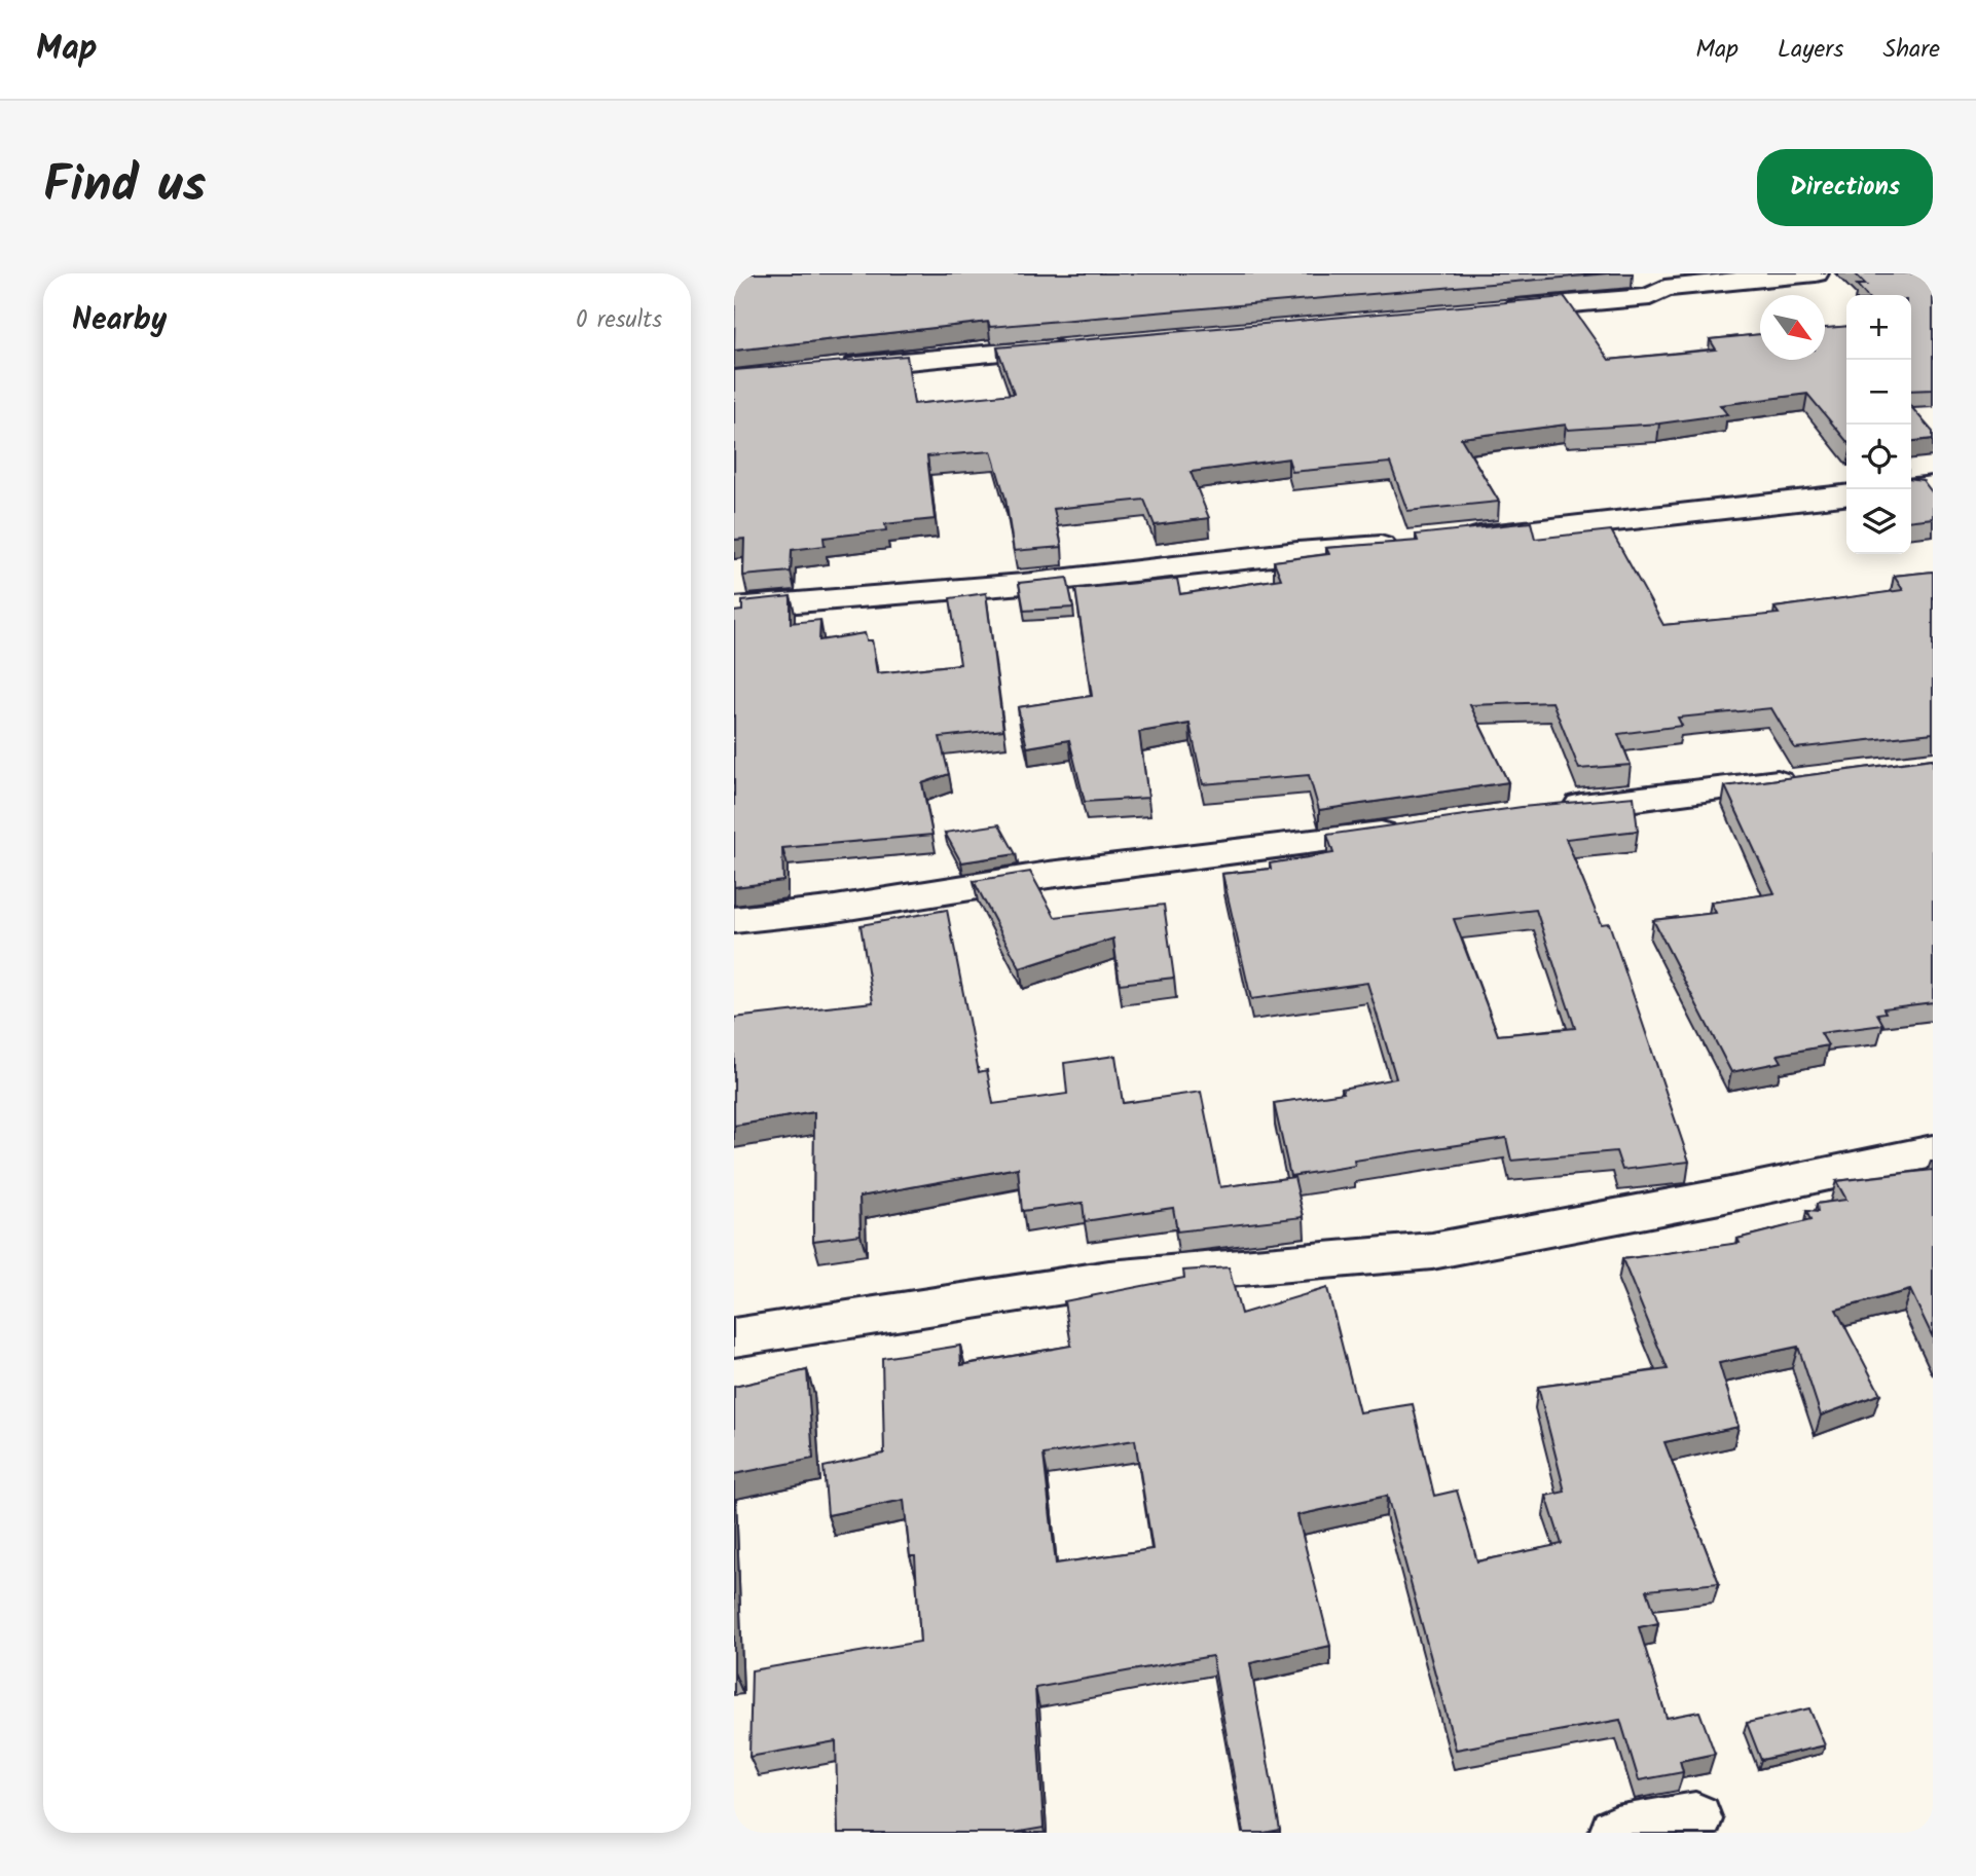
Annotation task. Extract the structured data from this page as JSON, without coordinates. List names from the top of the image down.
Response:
{
  "north": "bottom right",
  "page": {
    "header": "Map",
    "nav": ["Map", "Layers", "Share"],
    "title": "Find us",
    "buttons": "Directions",
    "heading": ["Nearby", "0 results"],
    "map_buttons": ["+", "−"]
  }
}
